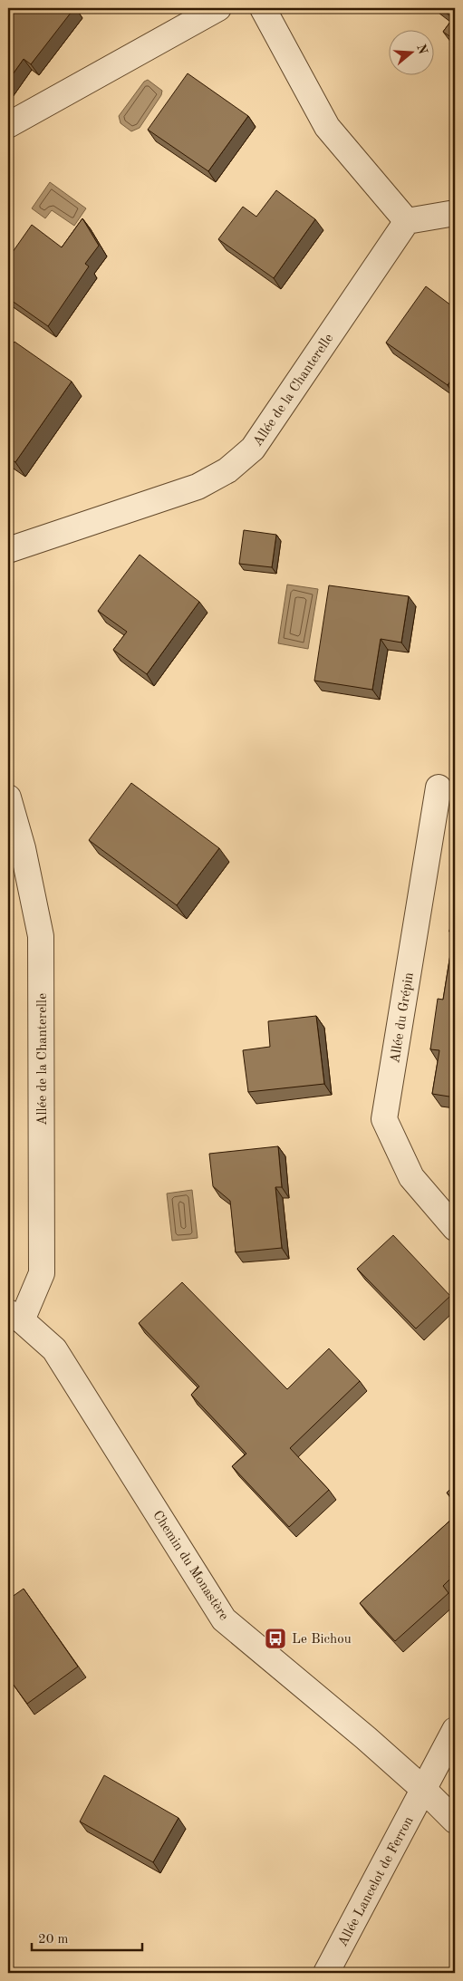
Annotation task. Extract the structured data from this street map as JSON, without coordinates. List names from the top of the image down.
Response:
{
  "streets": {
    "street": [
      "Allée de la Chanterelle",
      "Allée du Grépin",
      "Chemin du Monastère",
      "Allée Lancelot de Ferron"
    ]
  },
  "crossings": [
    ["Allée de la Chanterelle", "Chemin du Monastère"],
    ["Chemin du Monastère", "Allée Lancelot de Ferron"]
  ],
  "places": {
    "bus stop": ["Le Bichou"]
  },
  "scale_bar": "20 m",
  "north": "right"
}
